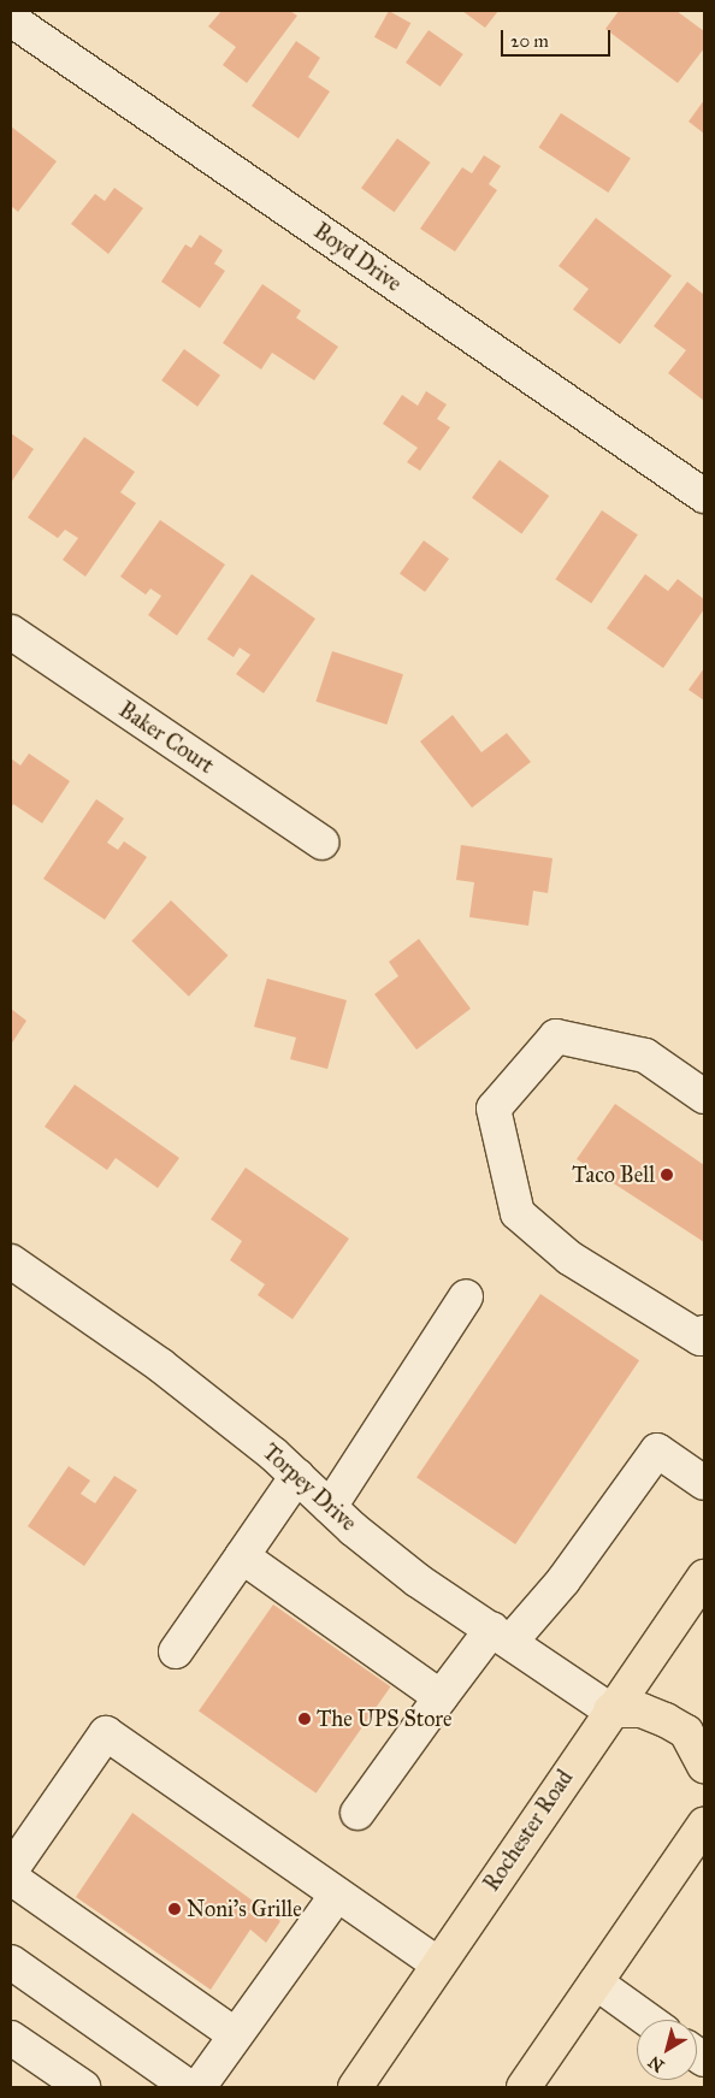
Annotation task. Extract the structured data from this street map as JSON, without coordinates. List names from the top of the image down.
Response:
{
  "streets": {
    "main road": ["Rochester Road"],
    "street": ["Boyd Drive", "Baker Court", "Torpey Drive"]
  },
  "crossings": [
    ["Torpey Drive", "Rochester Road"]
  ],
  "places": ["Taco Bell", "The UPS Store", "Noni's Grille"],
  "scale_bar": "20 m",
  "north": "bottom left"
}
